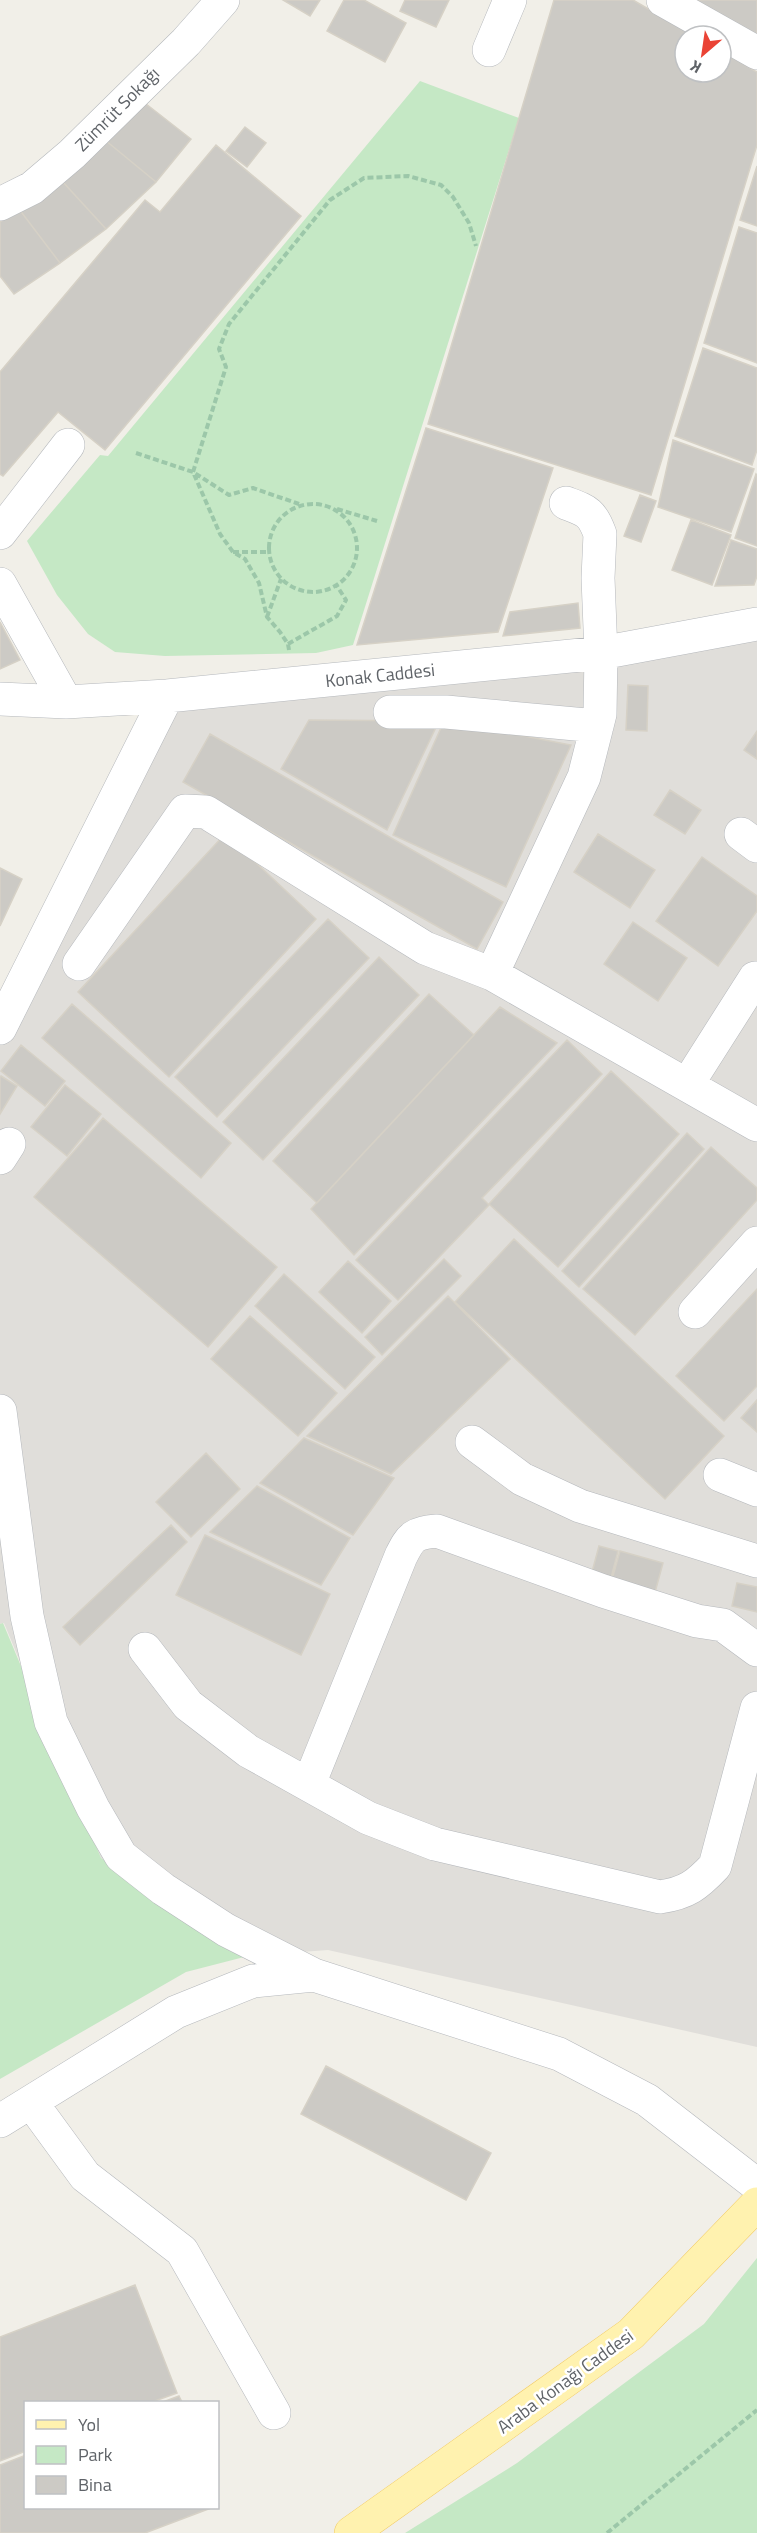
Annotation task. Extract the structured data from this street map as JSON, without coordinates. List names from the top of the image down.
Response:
{
  "streets": {
    "main road": ["Araba Konağı Caddesi"],
    "street": ["Zümrüt Sokağı", "Konak Caddesi"]
  },
  "legend": ["Yol", "Park", "Bina"],
  "north": "bottom left"
}
